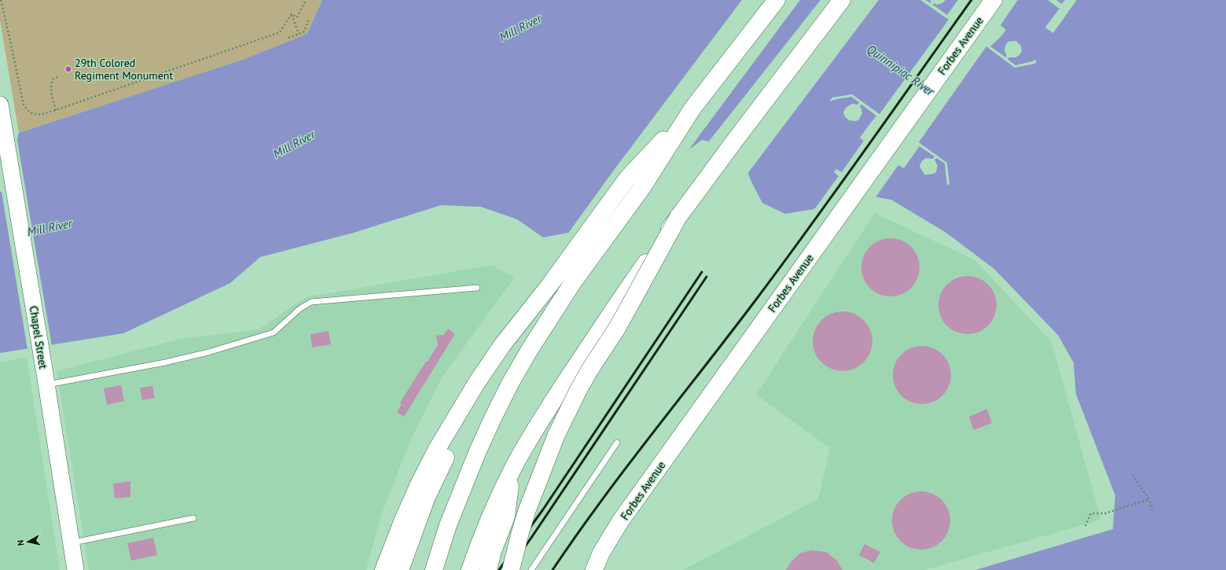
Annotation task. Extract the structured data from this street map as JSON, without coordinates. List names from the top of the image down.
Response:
{
  "streets": {
    "main road": ["Forbes Avenue", "Chapel Street"]
  },
  "water": ["Mill River", "Quinnipiac River"],
  "places": ["29th Colored Regiment Monument"],
  "north": "left"
}
